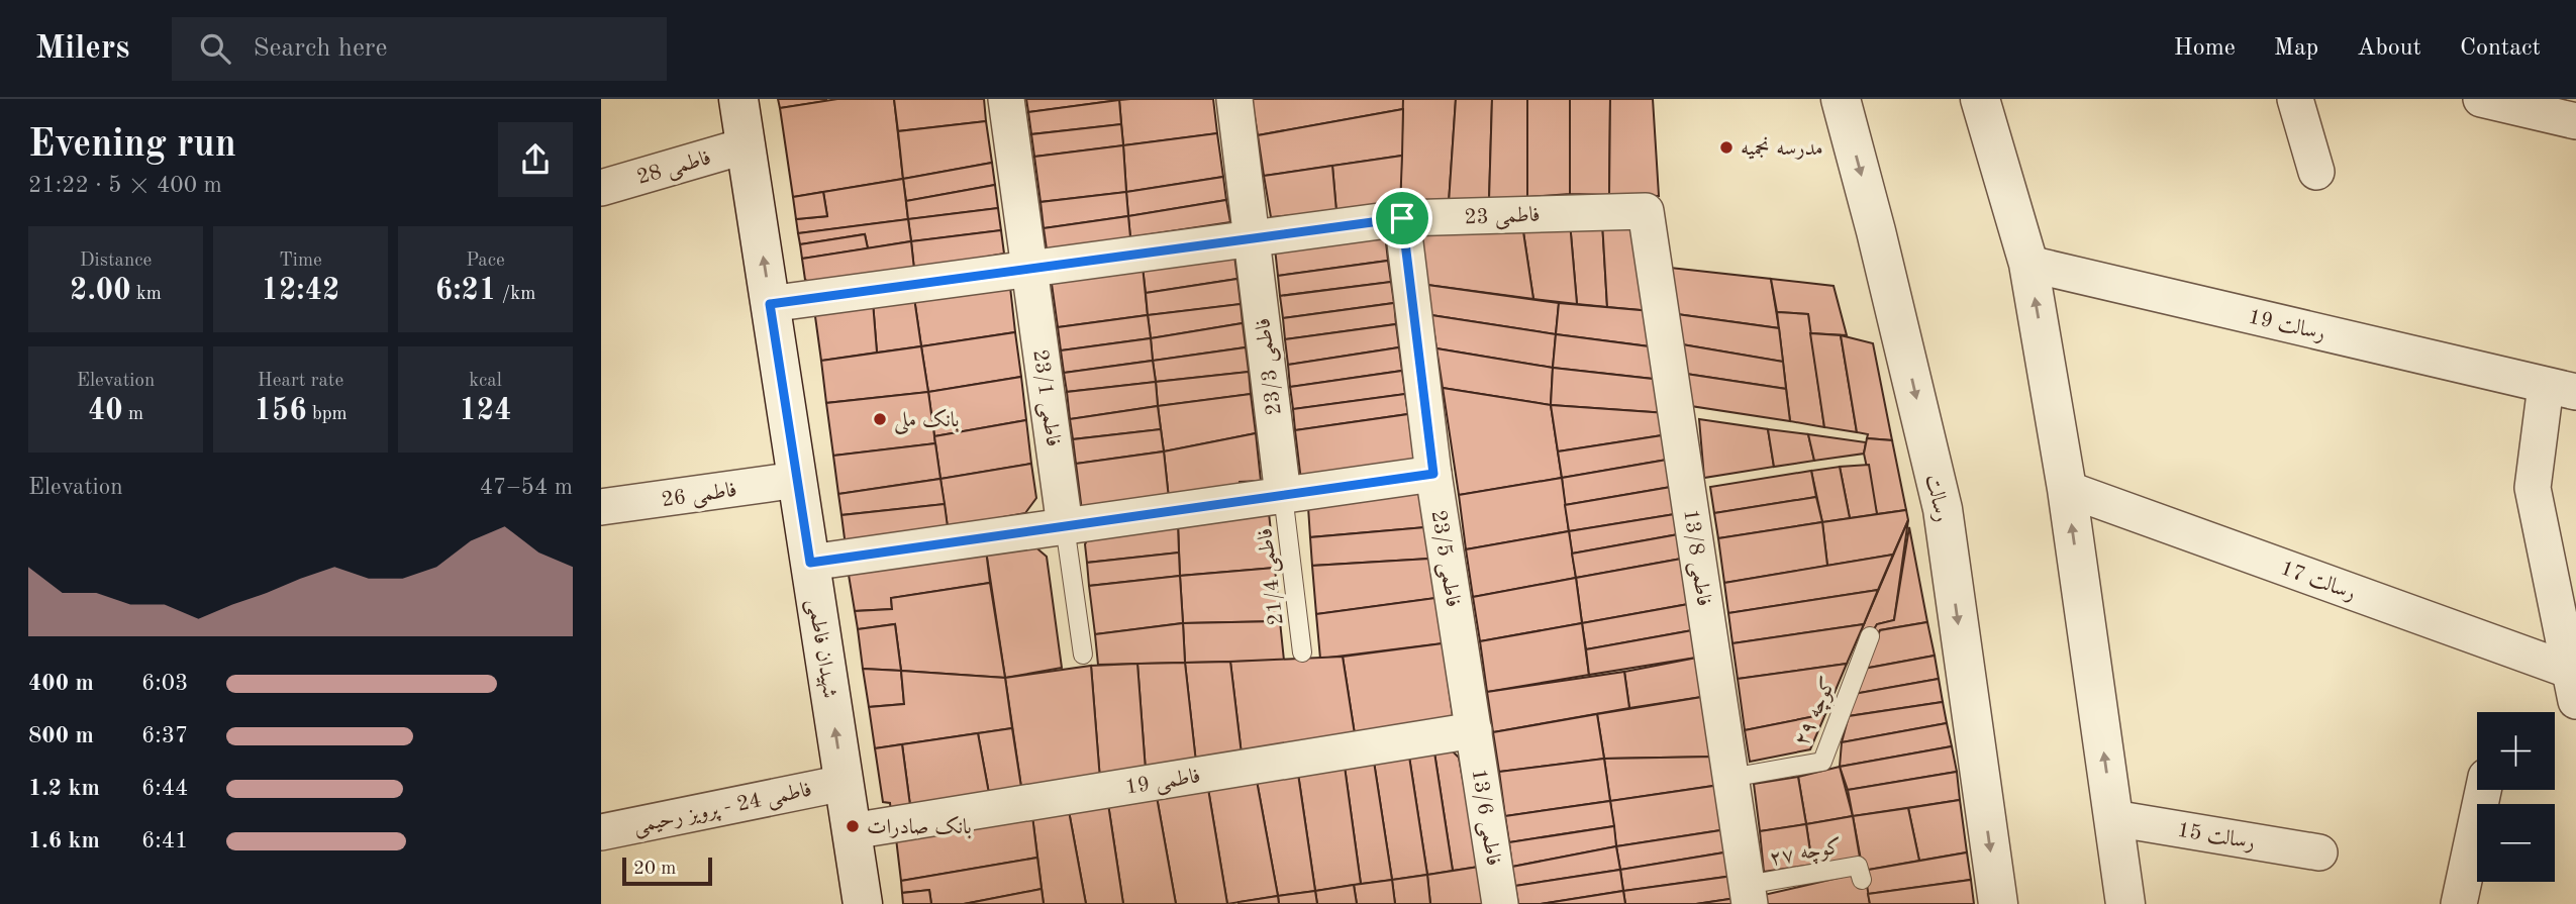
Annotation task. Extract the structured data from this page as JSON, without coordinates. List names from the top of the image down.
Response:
{
  "streets": {
    "street": [
      "فاطمی 28",
      "فاطمی 23",
      "رسالت 19",
      "فاطمی 23/3",
      "فاطمی 23/1",
      "فاطمی 26",
      "رسالت",
      "فاطمی 13/8",
      "فاطمی 23/5",
      "رسالت 17",
      "شهیدان فاطمی",
      "فاطمی 19",
      "فاطمی 24 - پرویز رحیمی",
      "فاطمی 13/6",
      "رسالت 15"
    ],
    "lane": ["فاطمی 21/4", "کوچه ۲۹", "کوچه ۲۷"]
  },
  "crossings": [
    ["فاطمی 28", "شهیدان فاطمی"],
    ["فاطمی 23", "فاطمی 23/3"],
    ["فاطمی 23", "فاطمی 23/1"],
    ["فاطمی 23", "فاطمی 13/8"],
    ["فاطمی 23", "فاطمی 23/5"],
    ["فاطمی 23", "شهیدان فاطمی"],
    ["فاطمی 23/3", "فاطمی 21/4"],
    ["فاطمی 26", "شهیدان فاطمی"],
    ["فاطمی 13/8", "کوچه ۲۹"],
    ["فاطمی 13/8", "کوچه ۲۷"],
    ["فاطمی 23/5", "فاطمی 19"],
    ["فاطمی 23/5", "فاطمی 13/6"],
    ["شهیدان فاطمی", "فاطمی 19"],
    ["شهیدان فاطمی", "فاطمی 24 - پرویز رحیمی"],
    ["فاطمی 19", "فاطمی 13/6"]
  ],
  "one_way": ["شهیدان فاطمی"],
  "places": ["مدرسه نجمیه", "بانک ملی", "بانک صادرات"],
  "scale_bar": "20 m",
  "page": {
    "header": "Milers",
    "search": "Search here",
    "nav": [
      "Home",
      "Map",
      "About",
      "Contact"
    ],
    "heading": ["Evening run", "21:22 · 5 × 400 m"],
    "stats": [
      ["Distance", "2.00 km"],
      ["Time", "12:42"],
      ["Pace", "6:21 /km"],
      ["Elevation", "40 m"],
      ["Heart rate", "156 bpm"],
      ["kcal", "124"]
    ],
    "chart": ["Elevation", "47–54 m"],
    "list": [
      {
        "name": "400 m",
        "note": "6:03"
      },
      {
        "name": "800 m",
        "note": "6:37"
      },
      {
        "name": "1.2 km",
        "note": "6:44"
      },
      {
        "name": "1.6 km",
        "note": "6:41"
      }
    ],
    "map_buttons": ["+", "−"],
    "scale": "20 m"
  }
}
